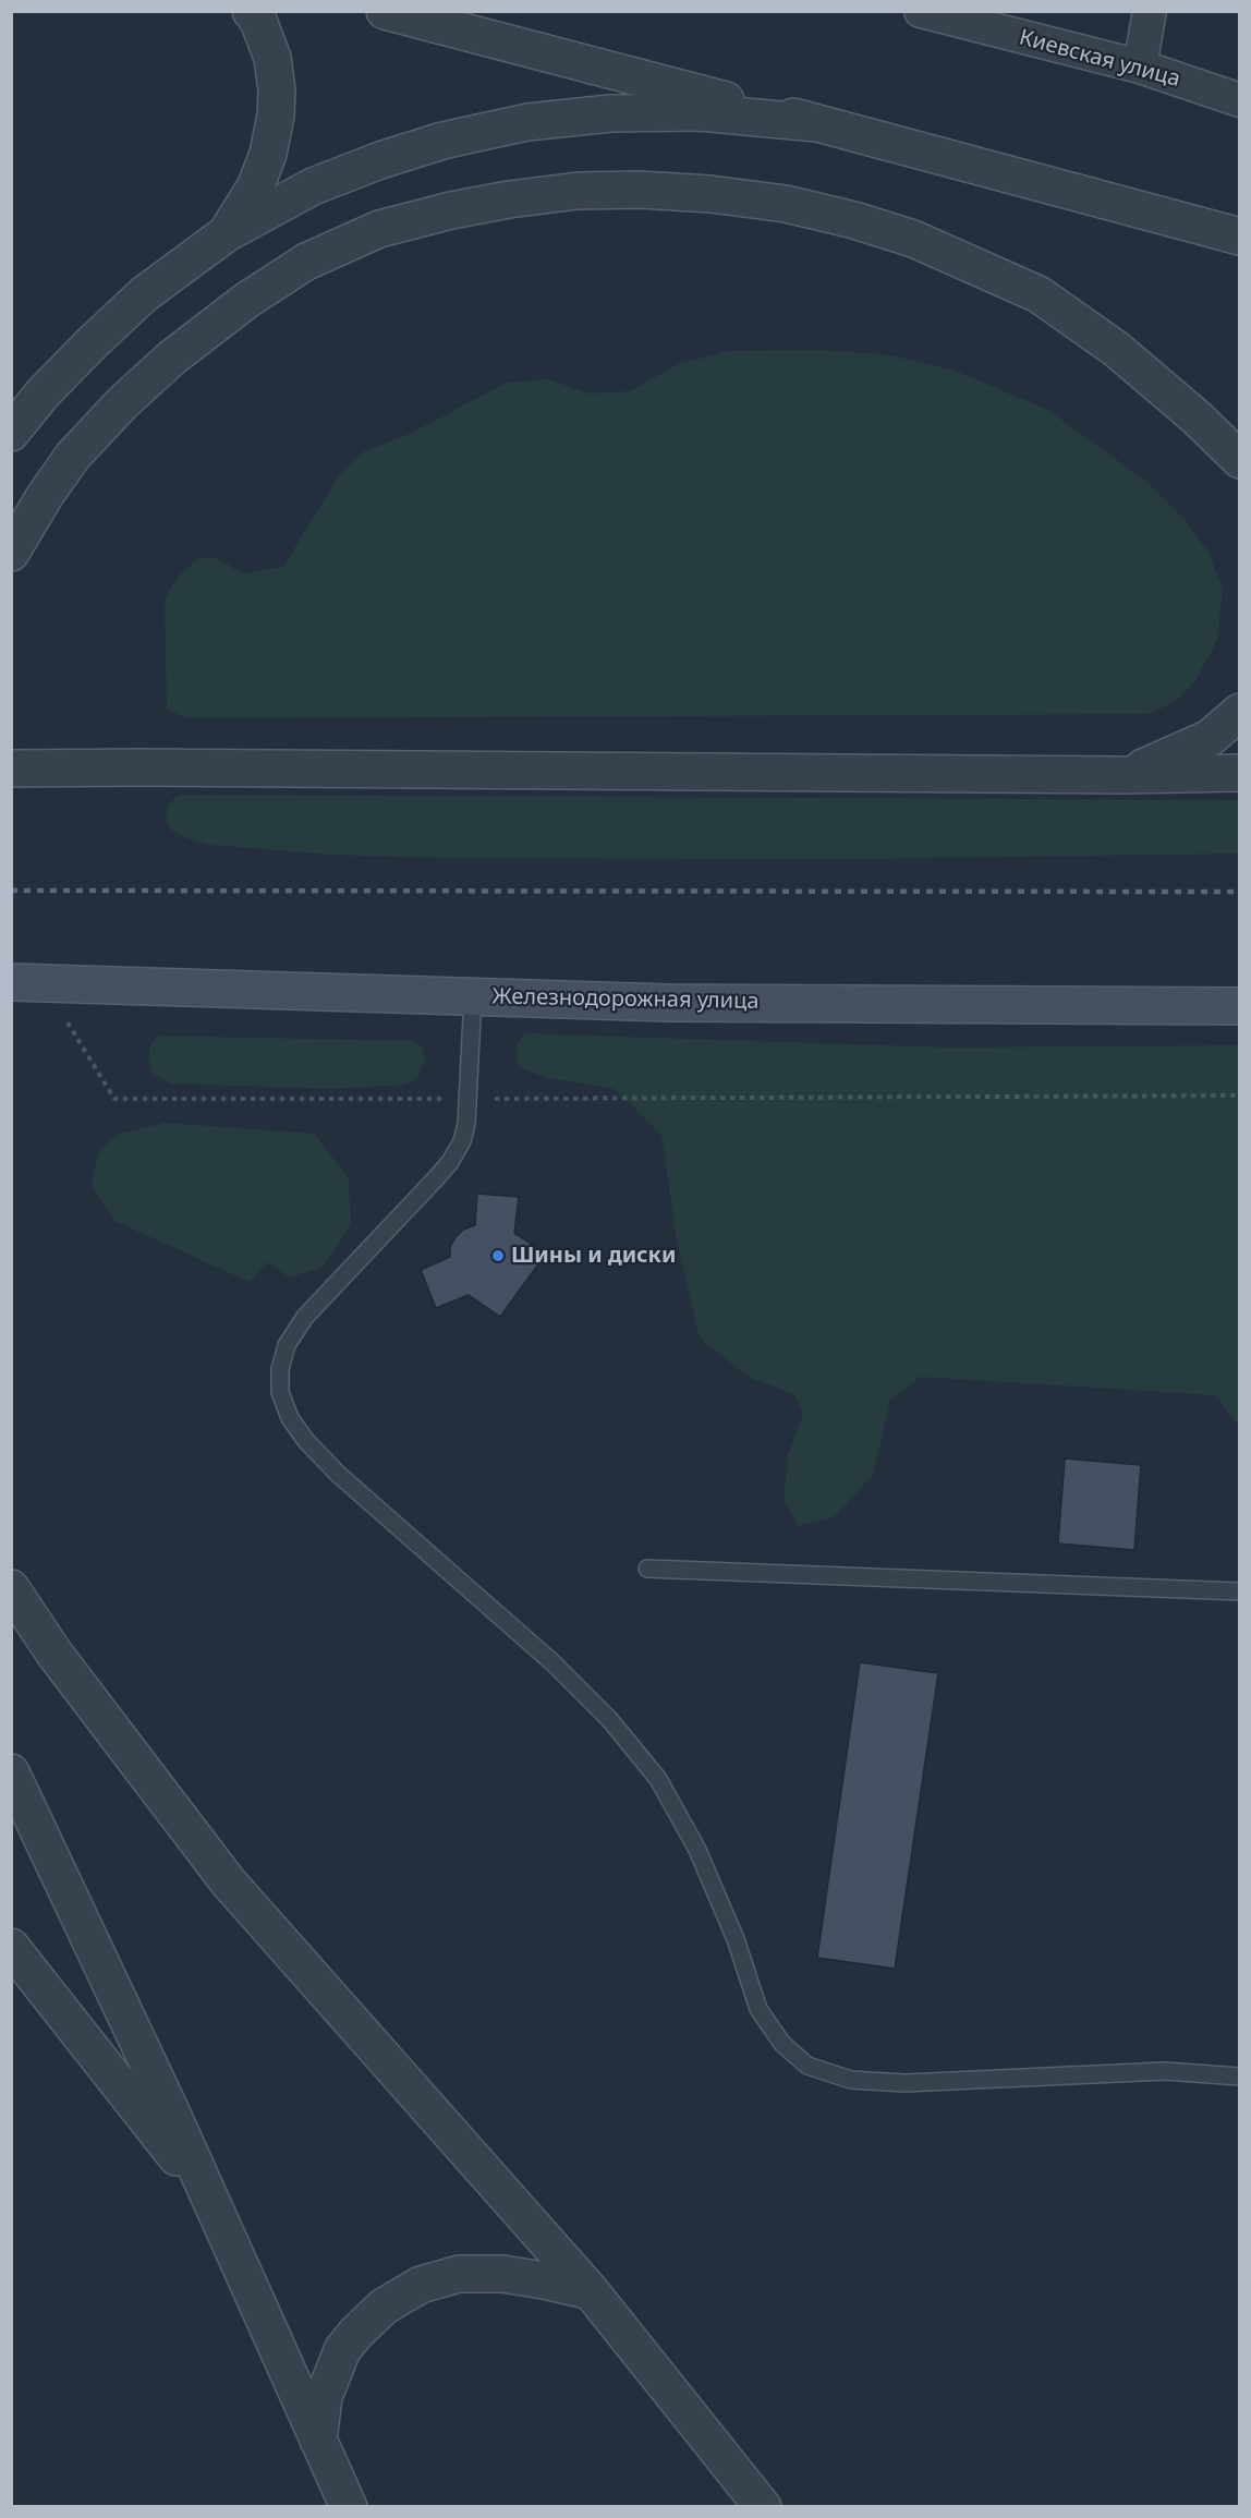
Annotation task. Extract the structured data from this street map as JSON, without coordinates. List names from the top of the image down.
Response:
{
  "streets": {
    "main road": ["Железнодорожная улица"],
    "street": ["Киевская улица"]
  },
  "places": ["Шины и диски"]
}
